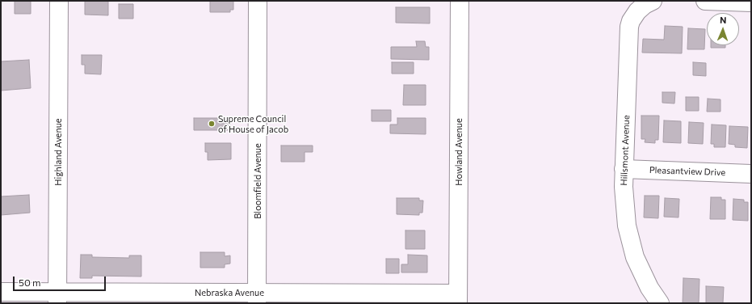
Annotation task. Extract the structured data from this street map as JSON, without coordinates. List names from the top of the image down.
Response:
{
  "streets": {
    "street": [
      "Hillsmont Avenue",
      "Highland Avenue",
      "Howland Avenue",
      "Pleasantview Drive",
      "Bloomfield Avenue",
      "Nebraska Avenue"
    ]
  },
  "crossings": [
    ["Hillsmont Avenue", "Pleasantview Drive"],
    ["Highland Avenue", "Nebraska Avenue"],
    ["Howland Avenue", "Nebraska Avenue"],
    ["Bloomfield Avenue", "Nebraska Avenue"]
  ],
  "places": ["Supreme Council of House of Jacob"],
  "scale_bar": "50 m",
  "north": "top"
}
